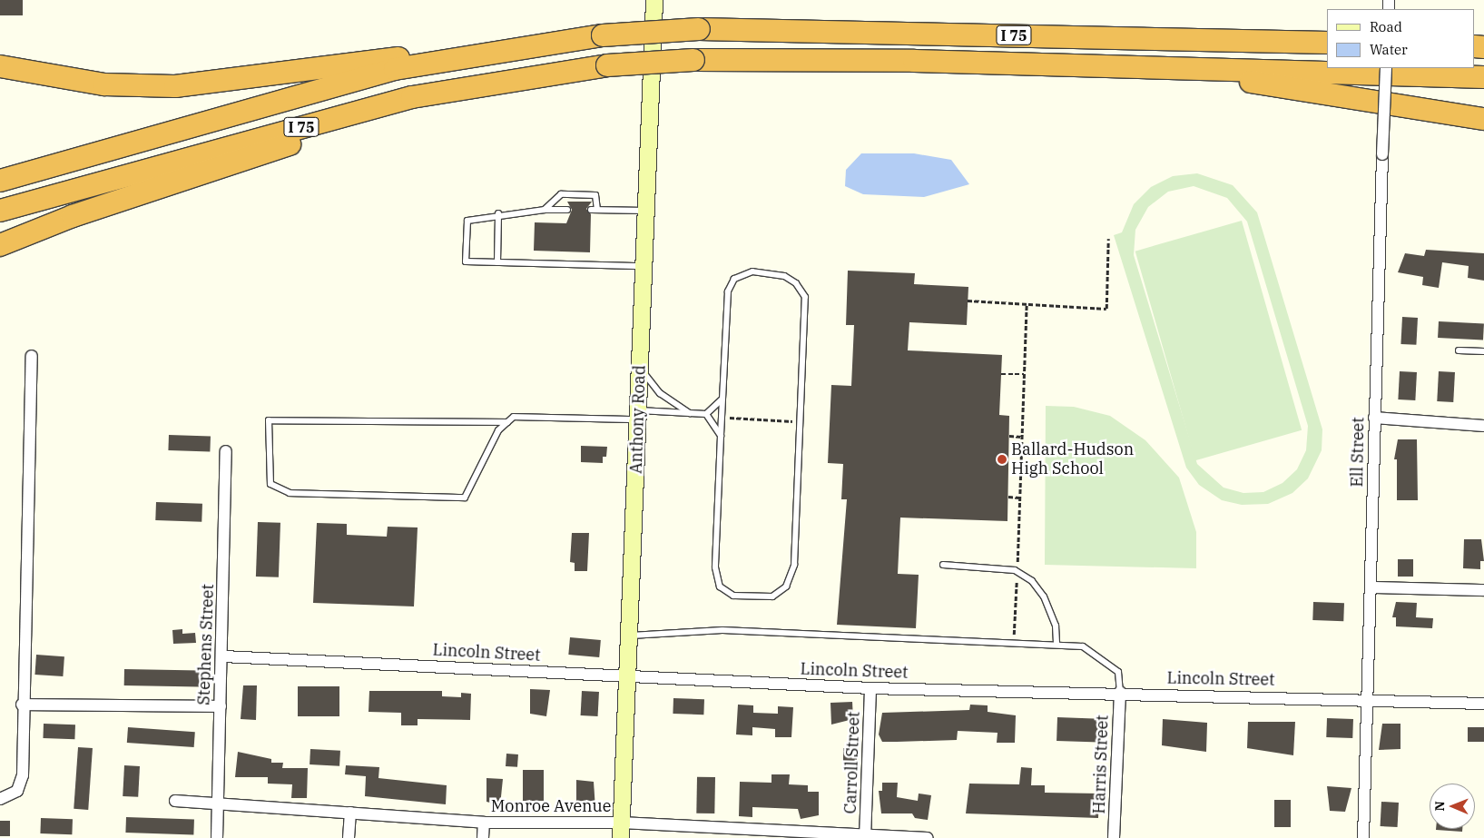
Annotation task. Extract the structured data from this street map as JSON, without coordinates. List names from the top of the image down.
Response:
{
  "streets": {
    "highway": ["I 75"],
    "street": [
      "Anthony Road",
      "Ell Street",
      "Stephens Street",
      "Lincoln Street",
      "Carroll Street",
      "Harris Street",
      "Monroe Avenue"
    ]
  },
  "crossings": [
    ["Anthony Road", "Lincoln Street"],
    ["Anthony Road", "Monroe Avenue"],
    ["Ell Street", "Lincoln Street"],
    ["Stephens Street", "Lincoln Street"],
    ["Stephens Street", "Monroe Avenue"],
    ["Lincoln Street", "Carroll Street"],
    ["Lincoln Street", "Harris Street"],
    ["Carroll Street", "Monroe Avenue"]
  ],
  "places": ["Ballard-Hudson High School"],
  "legend": ["Road", "Water"],
  "north": "left"
}
